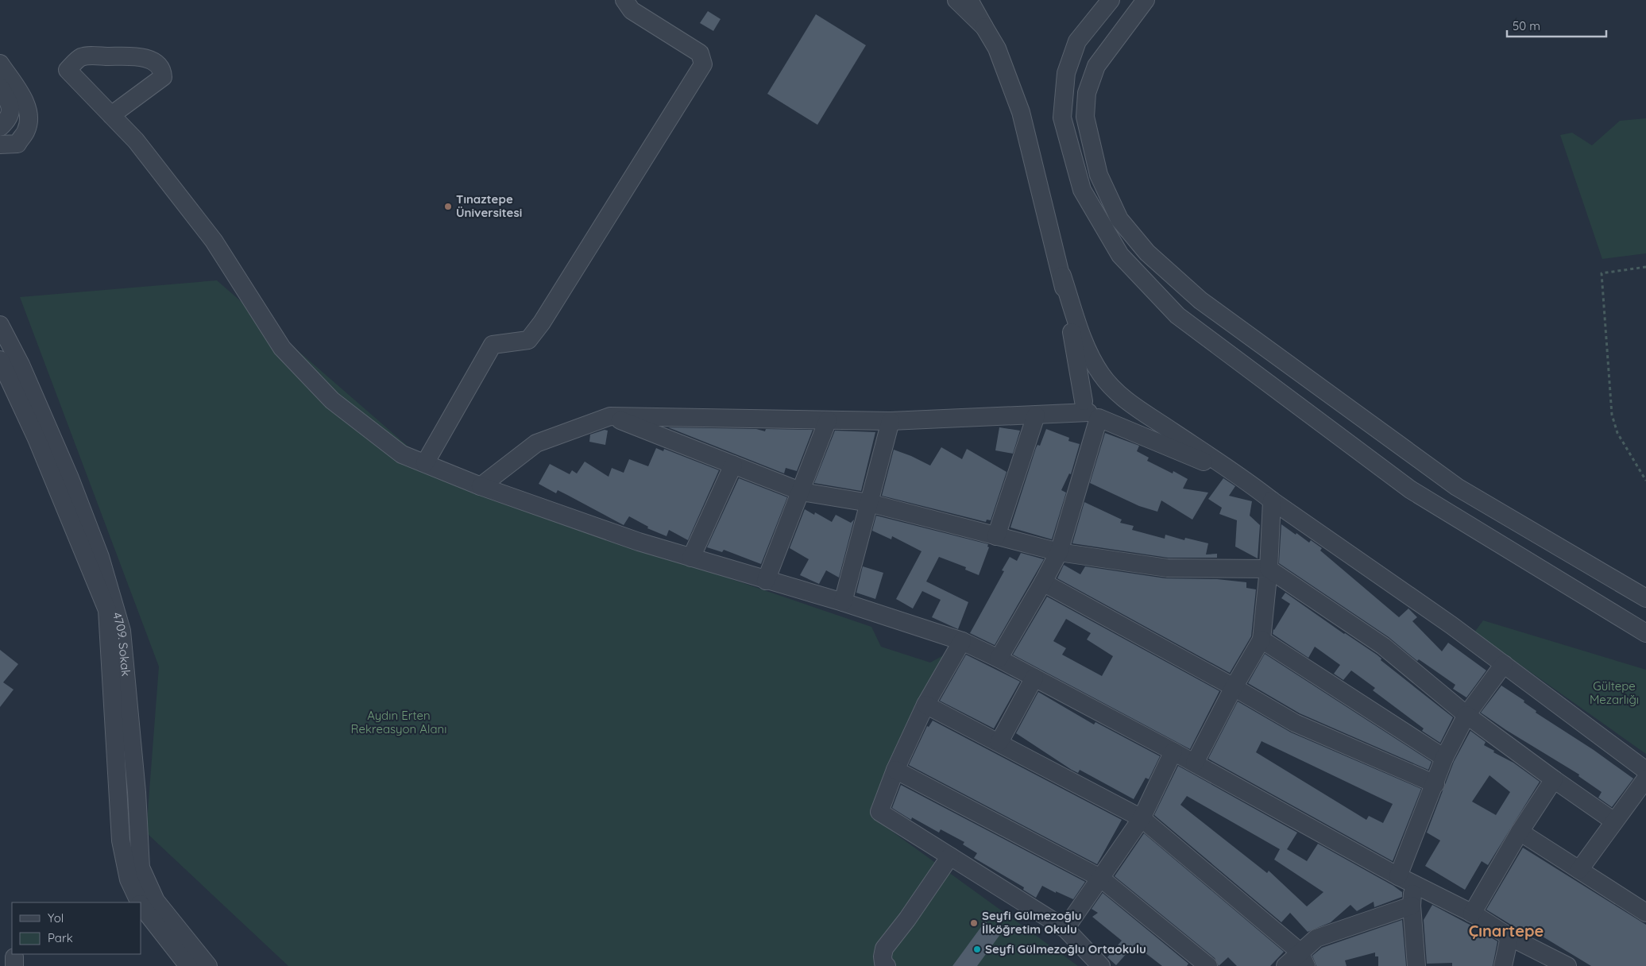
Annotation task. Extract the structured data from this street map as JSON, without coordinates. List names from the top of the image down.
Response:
{
  "streets": {
    "street": ["4709. Sokak"]
  },
  "districts": ["Çınartepe"],
  "parks": ["Gültepe Mezarlığı", "Aydın Erten Rekreasyon Alanı"],
  "places": ["Tınaztepe Üniversitesi", "Seyfi Gülmezoğlu İlköğretim Okulu", "Seyfi Gülmezoğlu Ortaokulu"],
  "legend": ["Yol", "Park"],
  "scale_bar": "50 m"
}
